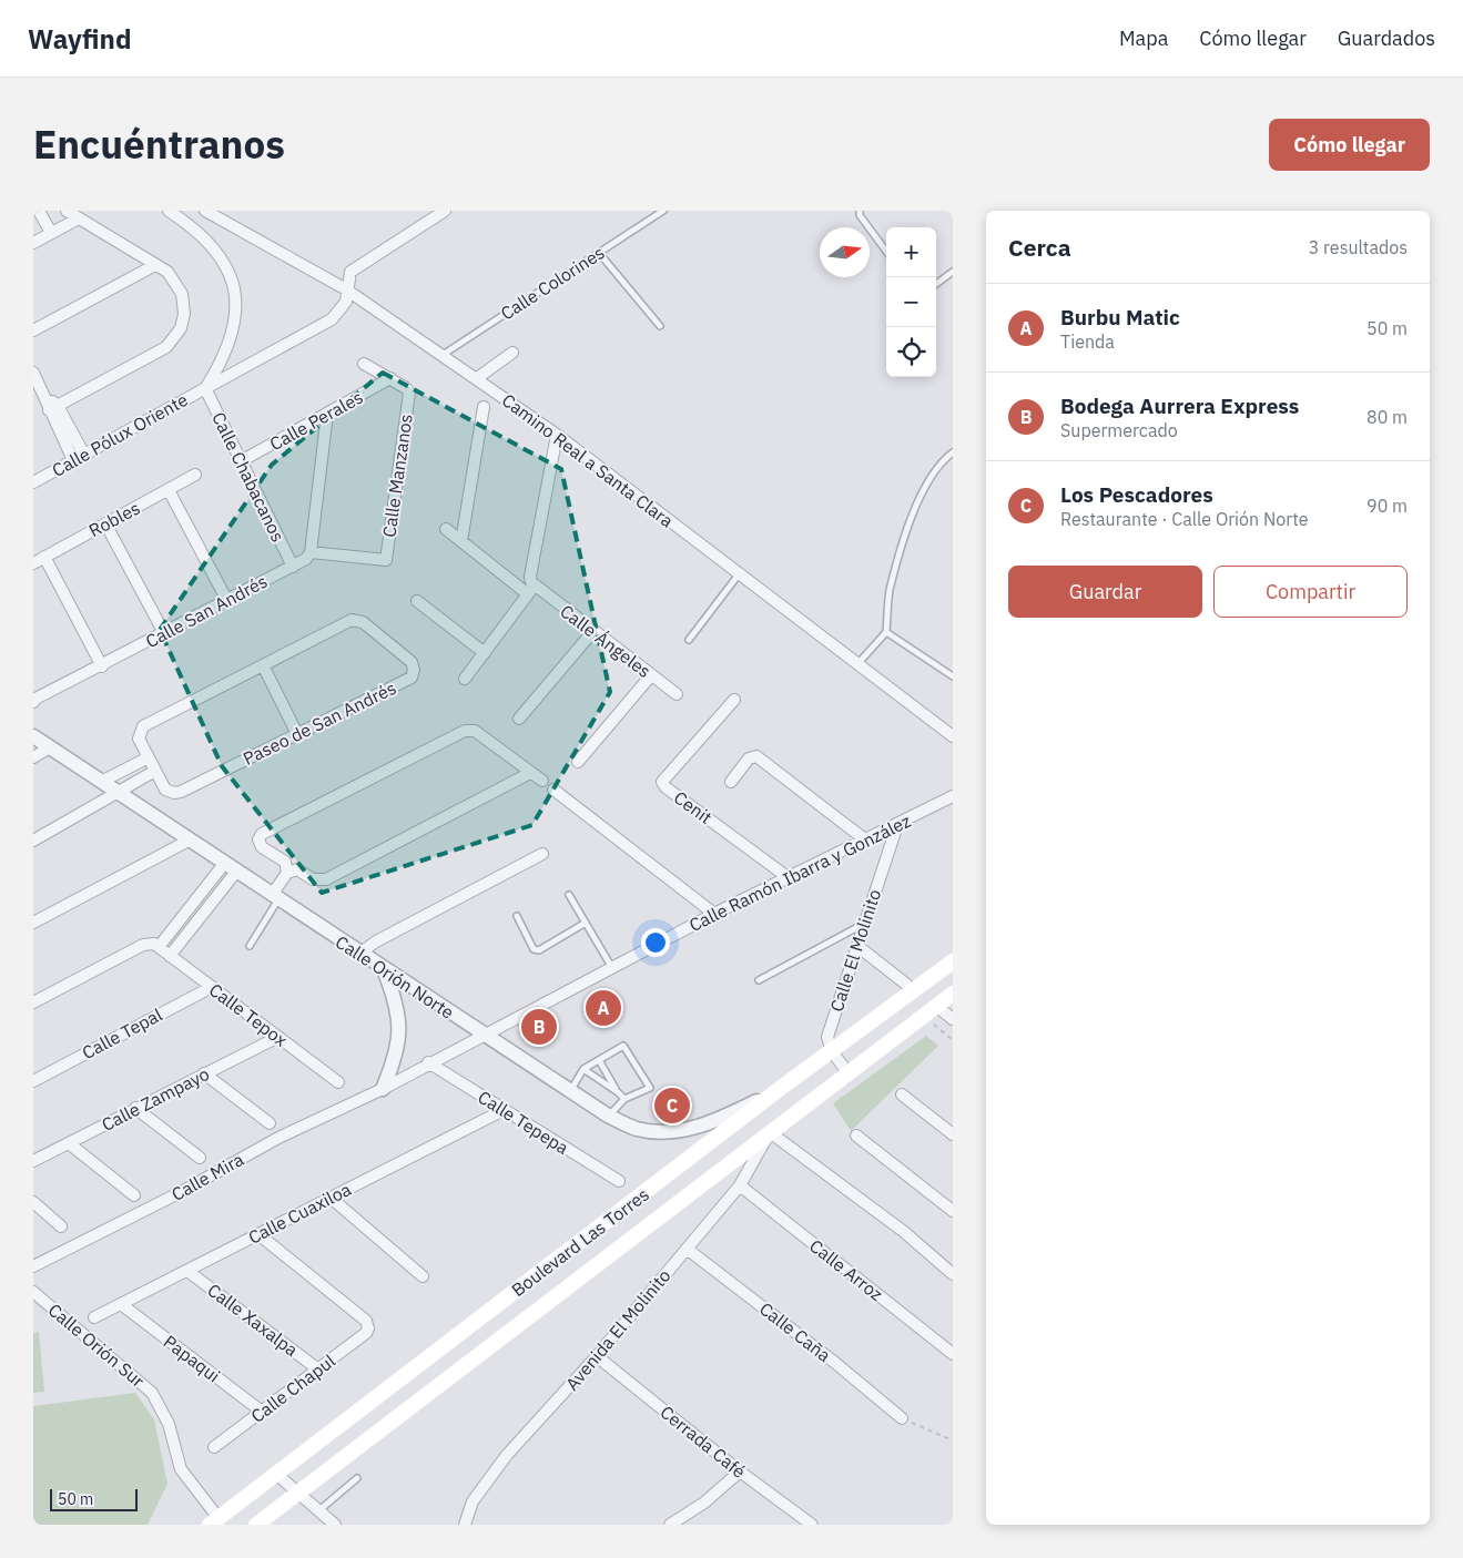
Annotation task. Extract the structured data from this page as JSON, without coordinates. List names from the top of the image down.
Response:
{
  "streets": {
    "main road": ["Boulevard Las Torres"],
    "street": [
      "Calle Perales",
      "Calle Pólux Oriente",
      "Camino Real a Santa Clara",
      "Calle Manzanos",
      "Calle Chabacanos",
      "Robles",
      "Calle San Andrés",
      "Calle Ángeles",
      "Paseo de San Andrés",
      "Cenit",
      "Calle Ramón Ibarra y González",
      "Calle El Molinito",
      "Calle Orión Norte",
      "Calle Tepox",
      "Calle Tepal",
      "Calle Zampayo",
      "Calle Tepepa",
      "Calle Mira",
      "Calle Cuaxiloa",
      "Calle Arroz",
      "Calle Xaxalpa",
      "Avenida El Molinito",
      "Calle Caña",
      "Calle Orión Sur",
      "Papaqui",
      "Calle Chapul",
      "Cerrada Café"
    ],
    "lane": ["Calle Colorines"]
  },
  "crossings": [
    ["Calle Colorines", "Camino Real a Santa Clara"],
    ["Calle Perales", "Calle Manzanos"],
    ["Calle Perales", "Calle Chabacanos"],
    ["Calle Pólux Oriente", "Camino Real a Santa Clara"],
    ["Calle Pólux Oriente", "Calle Chabacanos"],
    ["Calle Manzanos", "Calle San Andrés"],
    ["Calle Chabacanos", "Calle San Andrés"],
    ["Cenit", "Calle Ramón Ibarra y González"],
    ["Calle Ramón Ibarra y González", "Calle El Molinito"],
    ["Calle Ramón Ibarra y González", "Calle Orión Norte"],
    ["Calle Ramón Ibarra y González", "Calle Tepepa"],
    ["Calle Ramón Ibarra y González", "Calle Mira"],
    ["Calle El Molinito", "Boulevard Las Torres"],
    ["Calle Orión Norte", "Boulevard Las Torres"],
    ["Calle Tepox", "Calle Tepal"],
    ["Calle Tepox", "Calle Zampayo"],
    ["Calle Tepepa", "Calle Cuaxiloa"],
    ["Calle Cuaxiloa", "Calle Xaxalpa"],
    ["Calle Cuaxiloa", "Papaqui"],
    ["Calle Cuaxiloa", "Calle Chapul"],
    ["Boulevard Las Torres", "Avenida El Molinito"],
    ["Boulevard Las Torres", "Calle Orión Sur"],
    ["Calle Arroz", "Avenida El Molinito"],
    ["Calle Xaxalpa", "Calle Chapul"],
    ["Avenida El Molinito", "Calle Caña"],
    ["Avenida El Molinito", "Cerrada Café"],
    ["Papaqui", "Calle Chapul"]
  ],
  "scale_bar": "50 m",
  "north": "right",
  "page": {
    "header": "Wayfind",
    "nav": ["Mapa", "Cómo llegar", "Guardados"],
    "title": "Encuéntranos",
    "buttons": [
      "Cómo llegar",
      ["Guardar", "Compartir"]
    ],
    "heading": ["Cerca", "3 resultados"],
    "map_buttons": ["+", "−"],
    "list": [
      {
        "mark": "A",
        "name": "Burbu Matic",
        "note": "Tienda",
        "value": "50 m"
      },
      {
        "mark": "B",
        "name": "Bodega Aurrera Express",
        "note": "Supermercado",
        "value": "80 m"
      },
      {
        "mark": "C",
        "name": "Los Pescadores",
        "note": "Restaurante · Calle Orión Norte",
        "value": "90 m"
      }
    ],
    "pins": ["A", "B", "C"],
    "scale": "50 m"
  }
}
